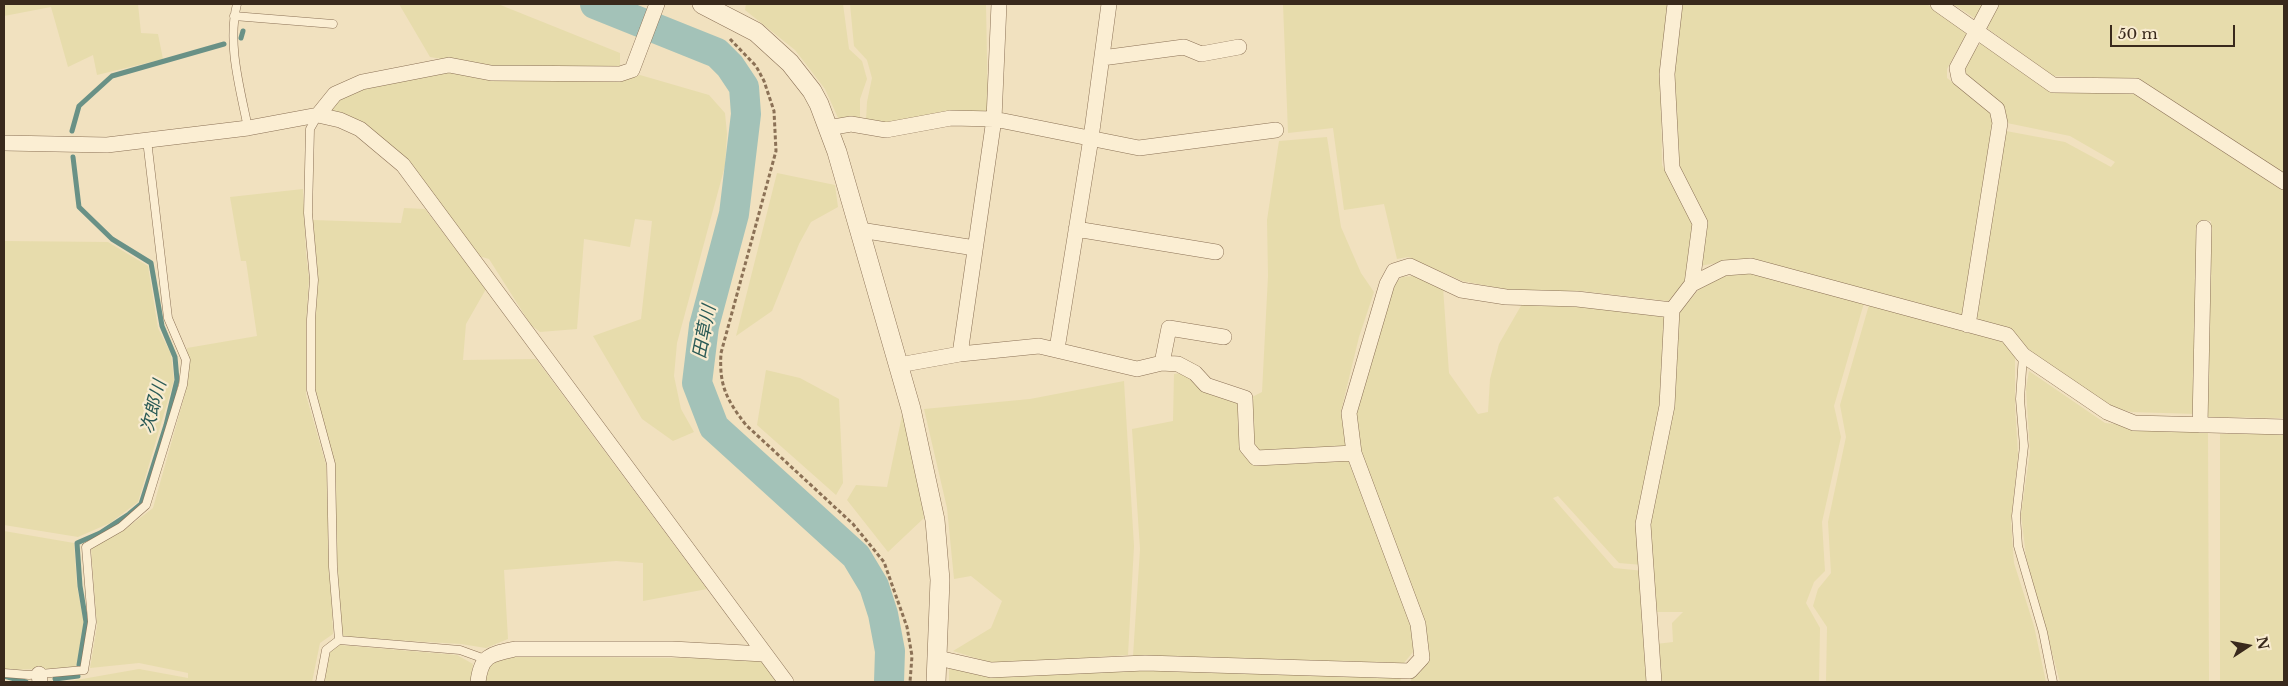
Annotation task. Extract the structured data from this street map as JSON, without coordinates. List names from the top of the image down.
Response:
{
  "water": ["田草川", "次郎川"],
  "scale_bar": "50 m",
  "north": "right"
}
